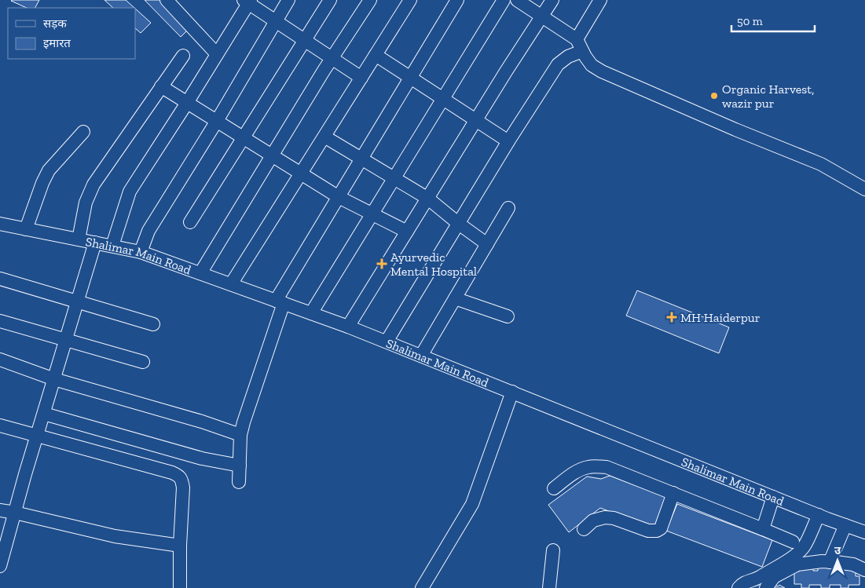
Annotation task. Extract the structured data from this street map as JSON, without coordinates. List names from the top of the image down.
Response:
{
  "streets": {
    "street": ["Shalimar Main Road"]
  },
  "places": {
    "other": ["Organic Harvest, wazir pur"],
    "health": ["Ayurvedic Mental Hospital", "MH Haiderpur"]
  },
  "legend": ["सड़क", "इमारत"],
  "scale_bar": "50 m",
  "north": "top"
}
